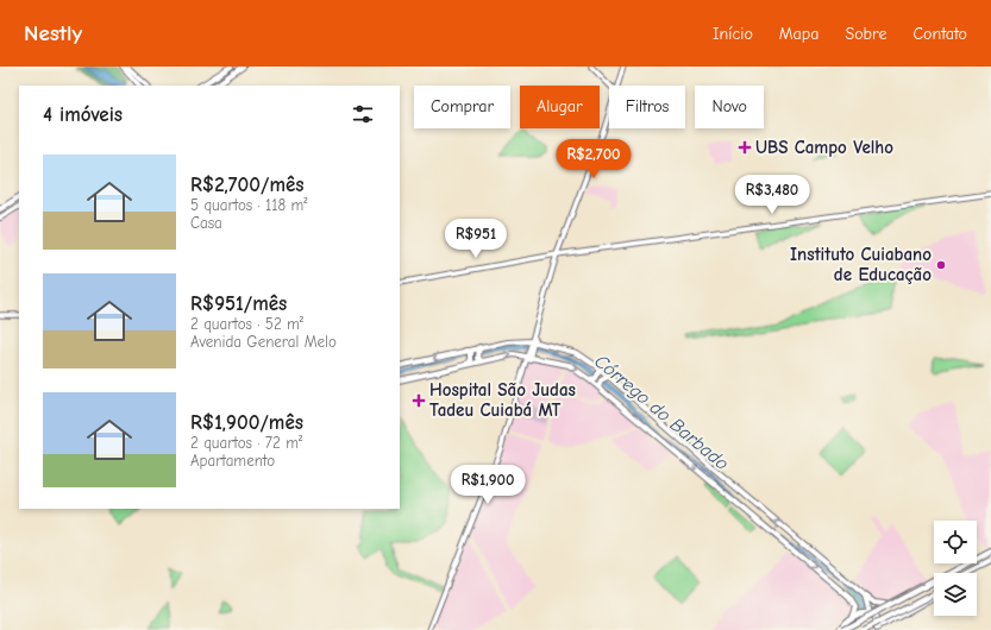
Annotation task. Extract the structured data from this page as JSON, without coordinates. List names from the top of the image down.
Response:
{
  "water": ["Córrego do Barbado"],
  "places": {
    "health": ["UBS Campo Velho", "Hospital São Judas Tadeu Cuiabá MT"],
    "other": ["Instituto Cuiabano de Educação"]
  },
  "page": {
    "header": "Nestly",
    "nav": [
      "Início",
      "Mapa",
      "Sobre",
      "Contato"
    ],
    "chip": [
      "Comprar",
      "Alugar",
      "Filtros",
      "Novo"
    ],
    "heading": "4 imóveis",
    "price": [
      "R$2,700",
      "R$3,480",
      "R$951",
      "R$1,900"
    ],
    "list": [
      {
        "name": "R$2,700/mês",
        "note": "5 quartos · 118 m² · Casa"
      },
      {
        "name": "R$951/mês",
        "note": "2 quartos · 52 m² · Avenida General Melo"
      },
      {
        "name": "R$1,900/mês",
        "note": "2 quartos · 72 m² · Apartamento"
      }
    ]
  }
}
